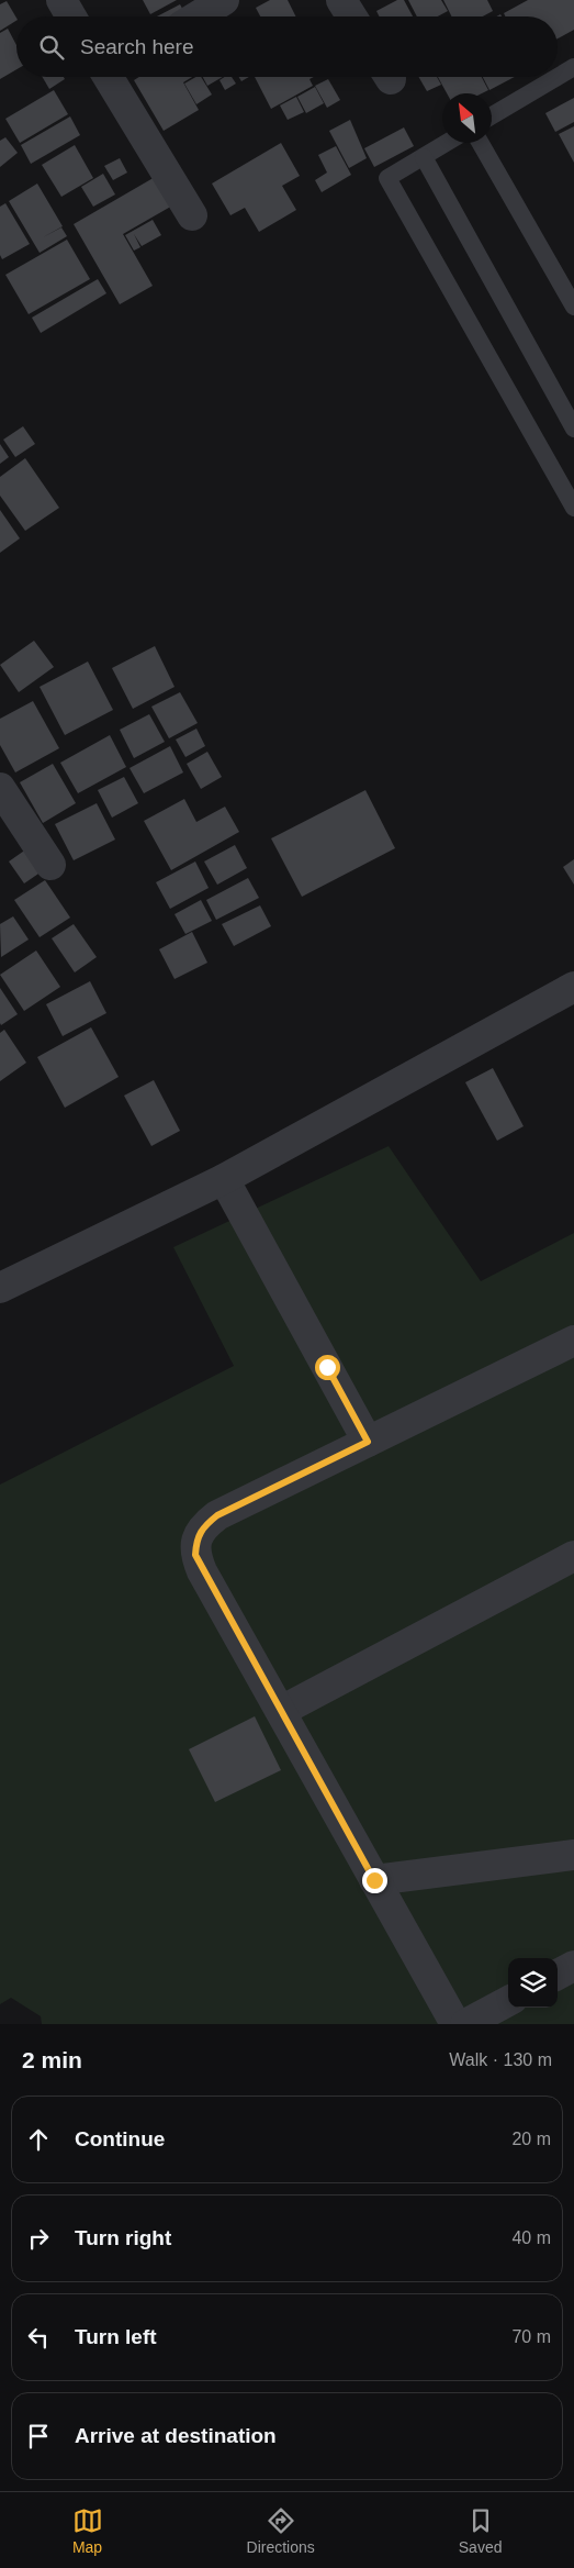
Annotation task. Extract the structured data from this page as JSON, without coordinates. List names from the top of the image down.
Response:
{
  "north": "top left",
  "page": {
    "search": "Search here",
    "heading": ["2 min", "Walk · 130 m"],
    "list": [
      ["Continue", "20 m"],
      ["Turn right", "40 m"],
      ["Turn left", "70 m"],
      "Arrive at destination"
    ],
    "nav": ["Map", "Directions", "Saved"]
  }
}
